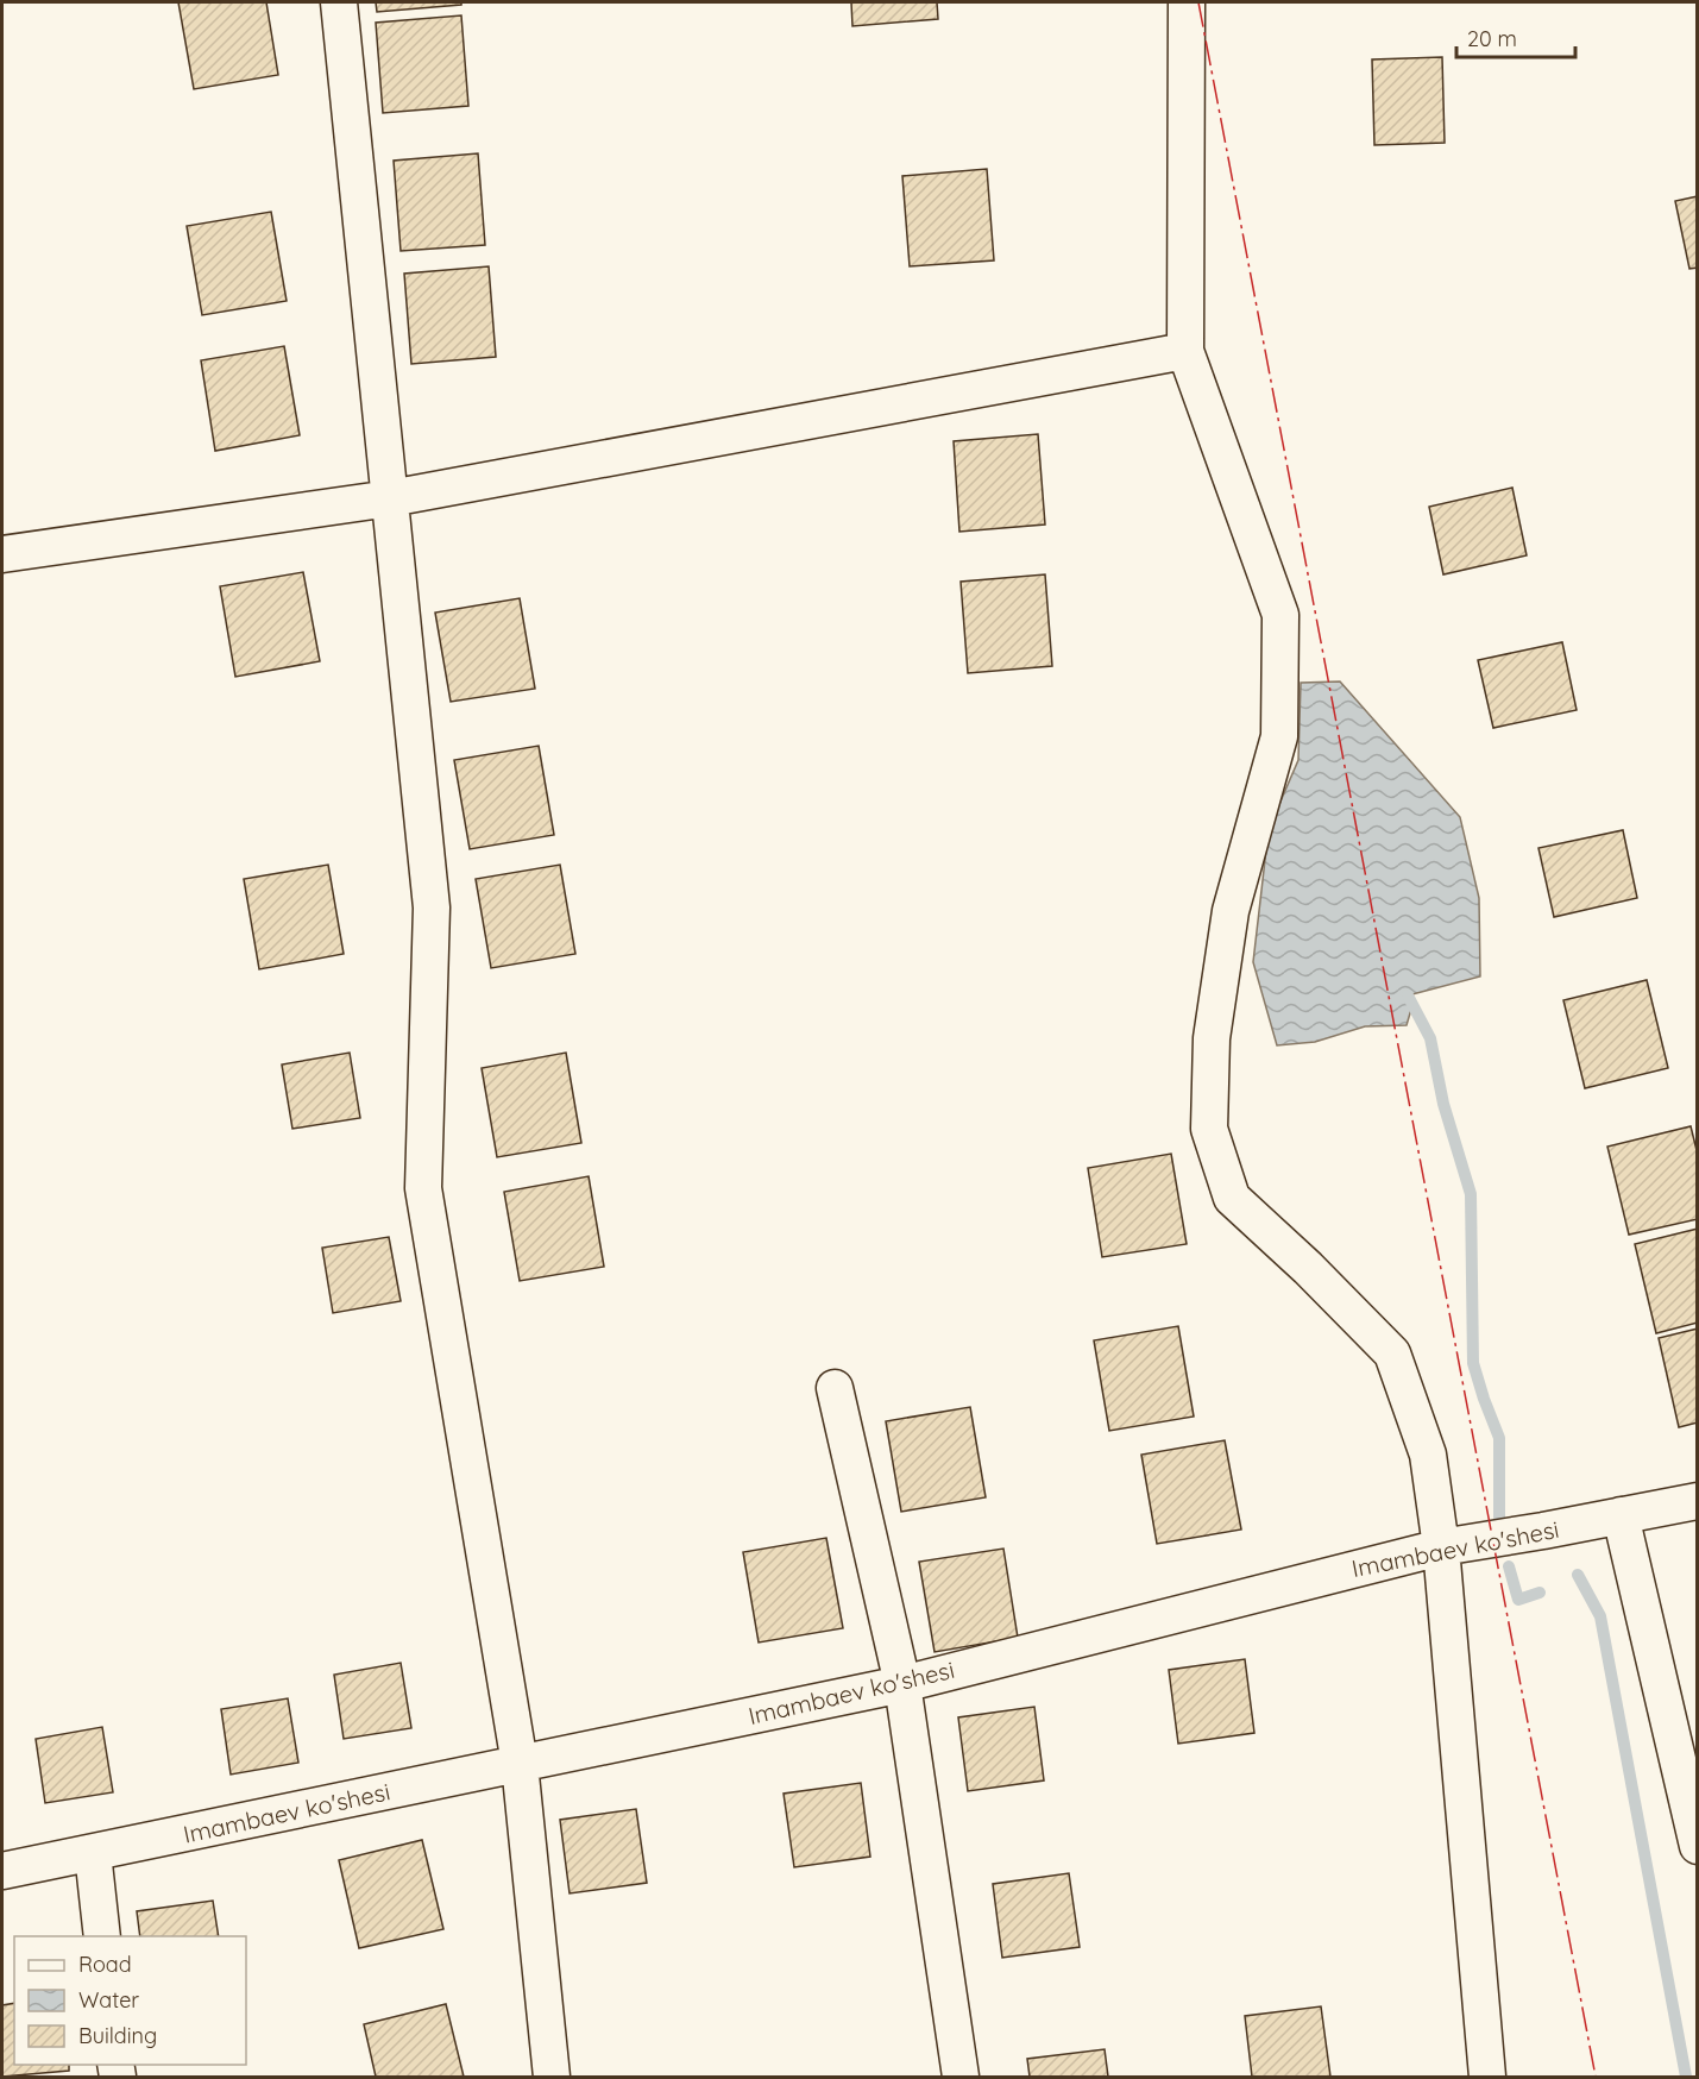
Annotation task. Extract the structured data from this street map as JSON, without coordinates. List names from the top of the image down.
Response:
{
  "streets": {
    "street": ["Imambaev ko'shesi"]
  },
  "legend": ["Road", "Water", "Building"],
  "scale_bar": "20 m"
}
